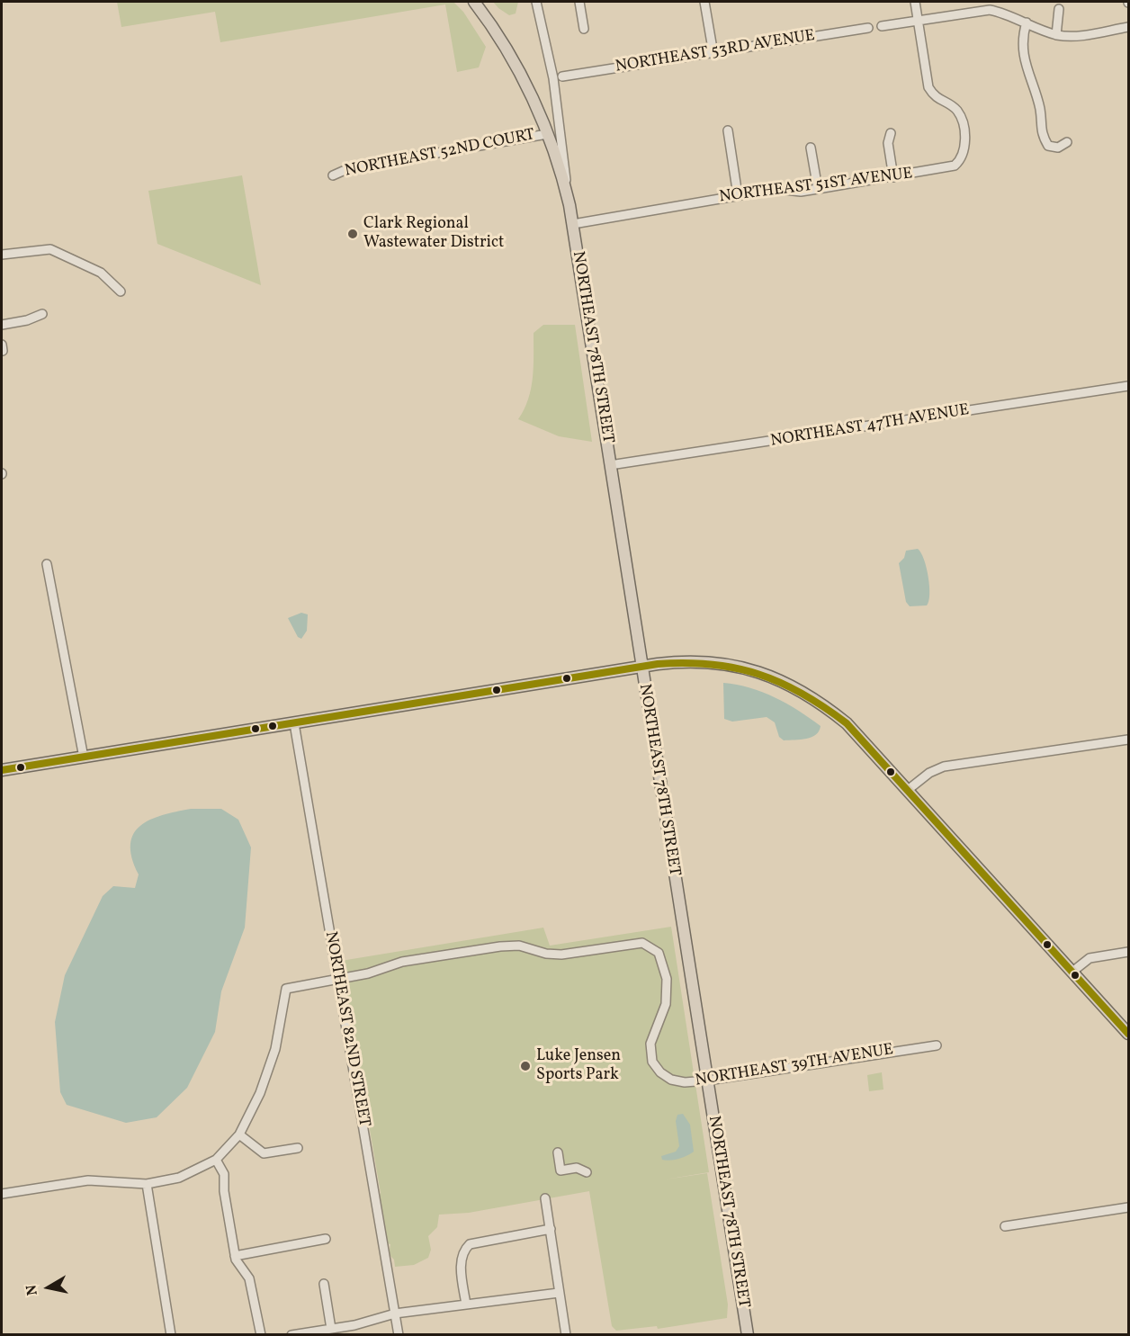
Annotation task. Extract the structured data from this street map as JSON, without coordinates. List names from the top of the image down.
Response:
{
  "streets": {
    "main road": ["NORTHEAST 78TH STREET"],
    "street": [
      "NORTHEAST 53RD AVENUE",
      "NORTHEAST 52ND COURT",
      "NORTHEAST 51ST AVENUE",
      "NORTHEAST 47TH AVENUE",
      "NORTHEAST 82ND STREET",
      "NORTHEAST 39TH AVENUE"
    ]
  },
  "crossings": [
    ["NORTHEAST 52ND COURT", "NORTHEAST 78TH STREET"],
    ["NORTHEAST 51ST AVENUE", "NORTHEAST 78TH STREET"],
    ["NORTHEAST 78TH STREET", "NORTHEAST 47TH AVENUE"],
    ["NORTHEAST 78TH STREET", "NORTHEAST 39TH AVENUE"],
    ["NORTHEAST 82ND STREET", "NORTHEAST 39TH AVENUE"]
  ],
  "places": ["Clark Regional Wastewater District", "Luke Jensen Sports Park"],
  "north": "left"
}
